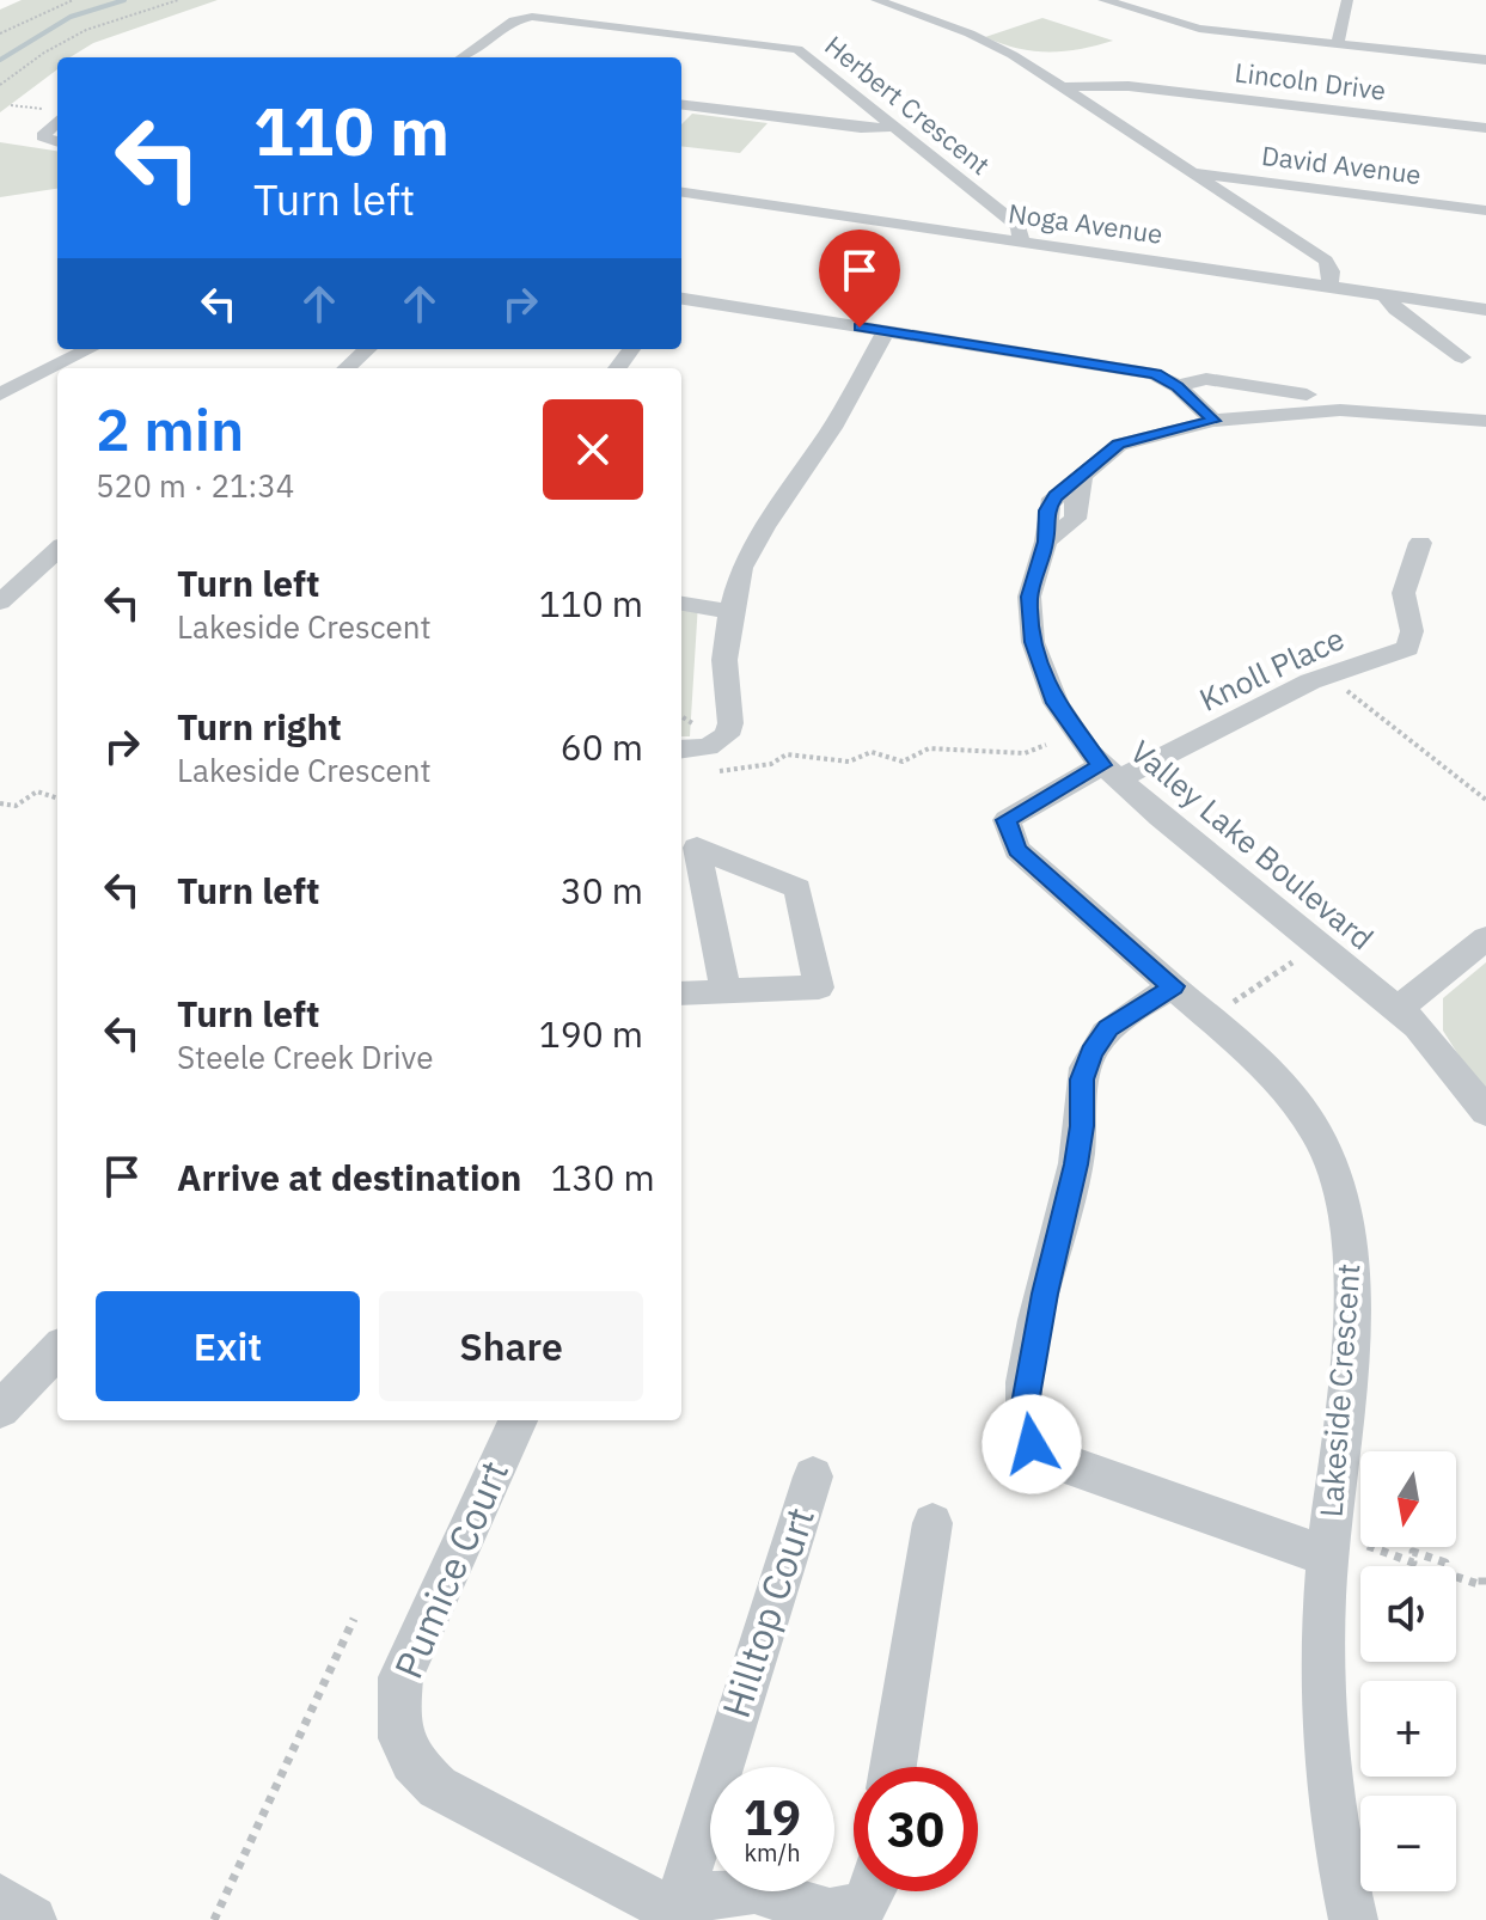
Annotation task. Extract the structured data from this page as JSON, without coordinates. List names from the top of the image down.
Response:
{
  "streets": {
    "street": [
      "Lincoln Drive",
      "Herbert Crescent",
      "David Avenue",
      "Noga Avenue",
      "Knoll Place",
      "Valley Lake Boulevard",
      "Lakeside Crescent",
      "Pumice Court",
      "Hilltop Court"
    ]
  },
  "crossings": [
    ["Herbert Crescent", "Noga Avenue"],
    ["Knoll Place", "Valley Lake Boulevard"],
    ["Knoll Place", "Lakeside Crescent"],
    ["Valley Lake Boulevard", "Lakeside Crescent"],
    ["Pumice Court", "Hilltop Court"]
  ],
  "north": "bottom",
  "page": {
    "turn": ["110 m", "Turn left"],
    "heading": ["2 min", "520 m · 21:34"],
    "list": [
      {
        "name": "Turn left",
        "note": "Lakeside Crescent",
        "value": "110 m"
      },
      {
        "name": "Turn right",
        "note": "Lakeside Crescent",
        "value": "60 m"
      },
      {
        "name": "Turn left",
        "value": "30 m"
      },
      {
        "name": "Turn left",
        "note": "Steele Creek Drive",
        "value": "190 m"
      },
      {
        "name": "Arrive at destination",
        "value": "130 m"
      }
    ],
    "buttons": ["Exit", "Share"],
    "map_buttons": ["+", "−"],
    "speed": "19 km/h",
    "limit": "30"
  }
}
